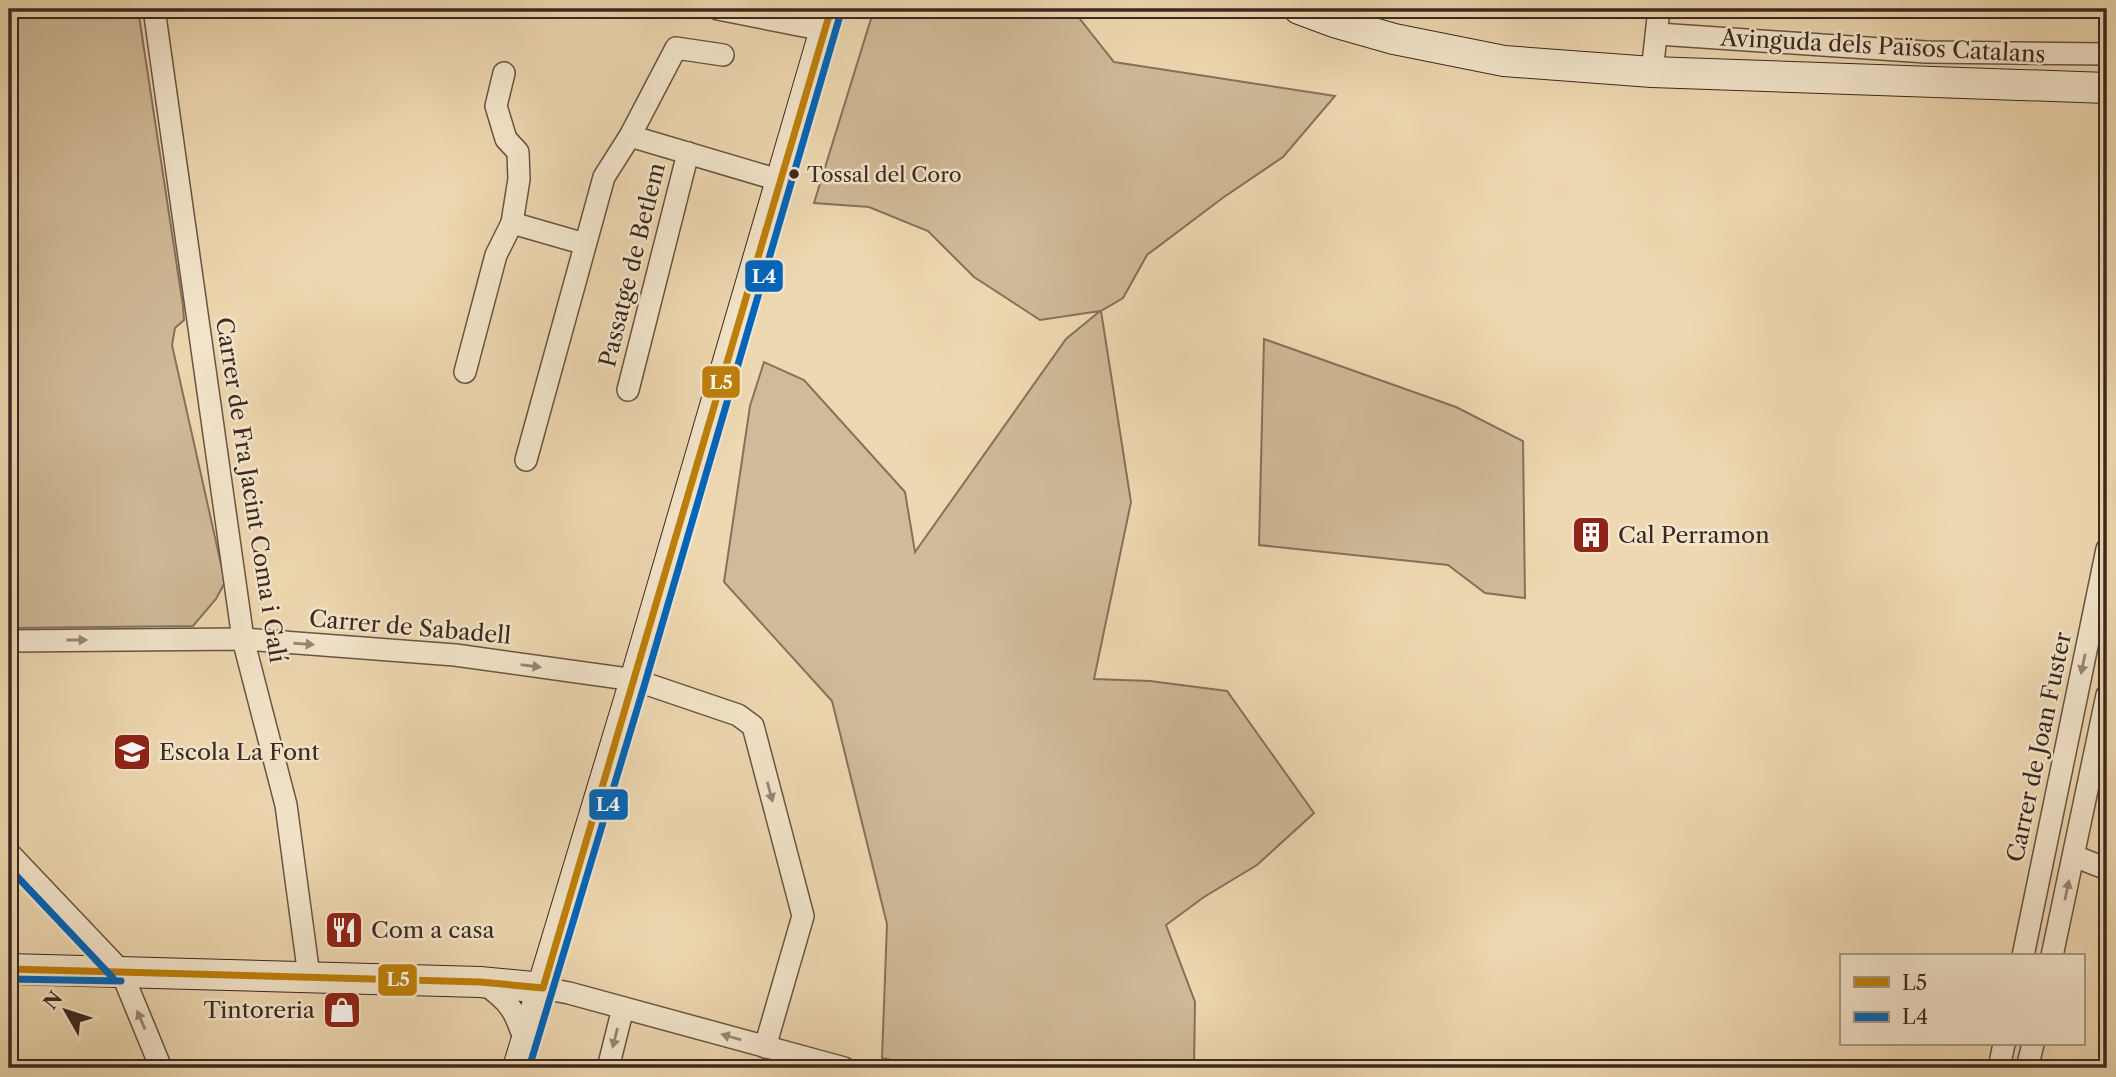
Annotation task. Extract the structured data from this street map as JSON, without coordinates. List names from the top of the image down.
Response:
{
  "streets": {
    "street": [
      "Avinguda dels Països Catalans",
      "Passatge de Betlem",
      "Carrer de Fra Jacint Coma i Galí",
      "Carrer de Sabadell",
      "Carrer de Joan Fuster"
    ]
  },
  "crossings": [
    ["Carrer de Fra Jacint Coma i Galí", "Carrer de Sabadell"]
  ],
  "places": {
    "other": ["Tossal del Coro"],
    "building": ["Cal Perramon"],
    "school or university": ["Escola La Font"],
    "restaurant": ["Com a casa"],
    "shop": ["Tintoreria"]
  },
  "lines": ["transit line L5", "transit line L4"],
  "legend": ["L5", "L4"],
  "north": "top left"
}
